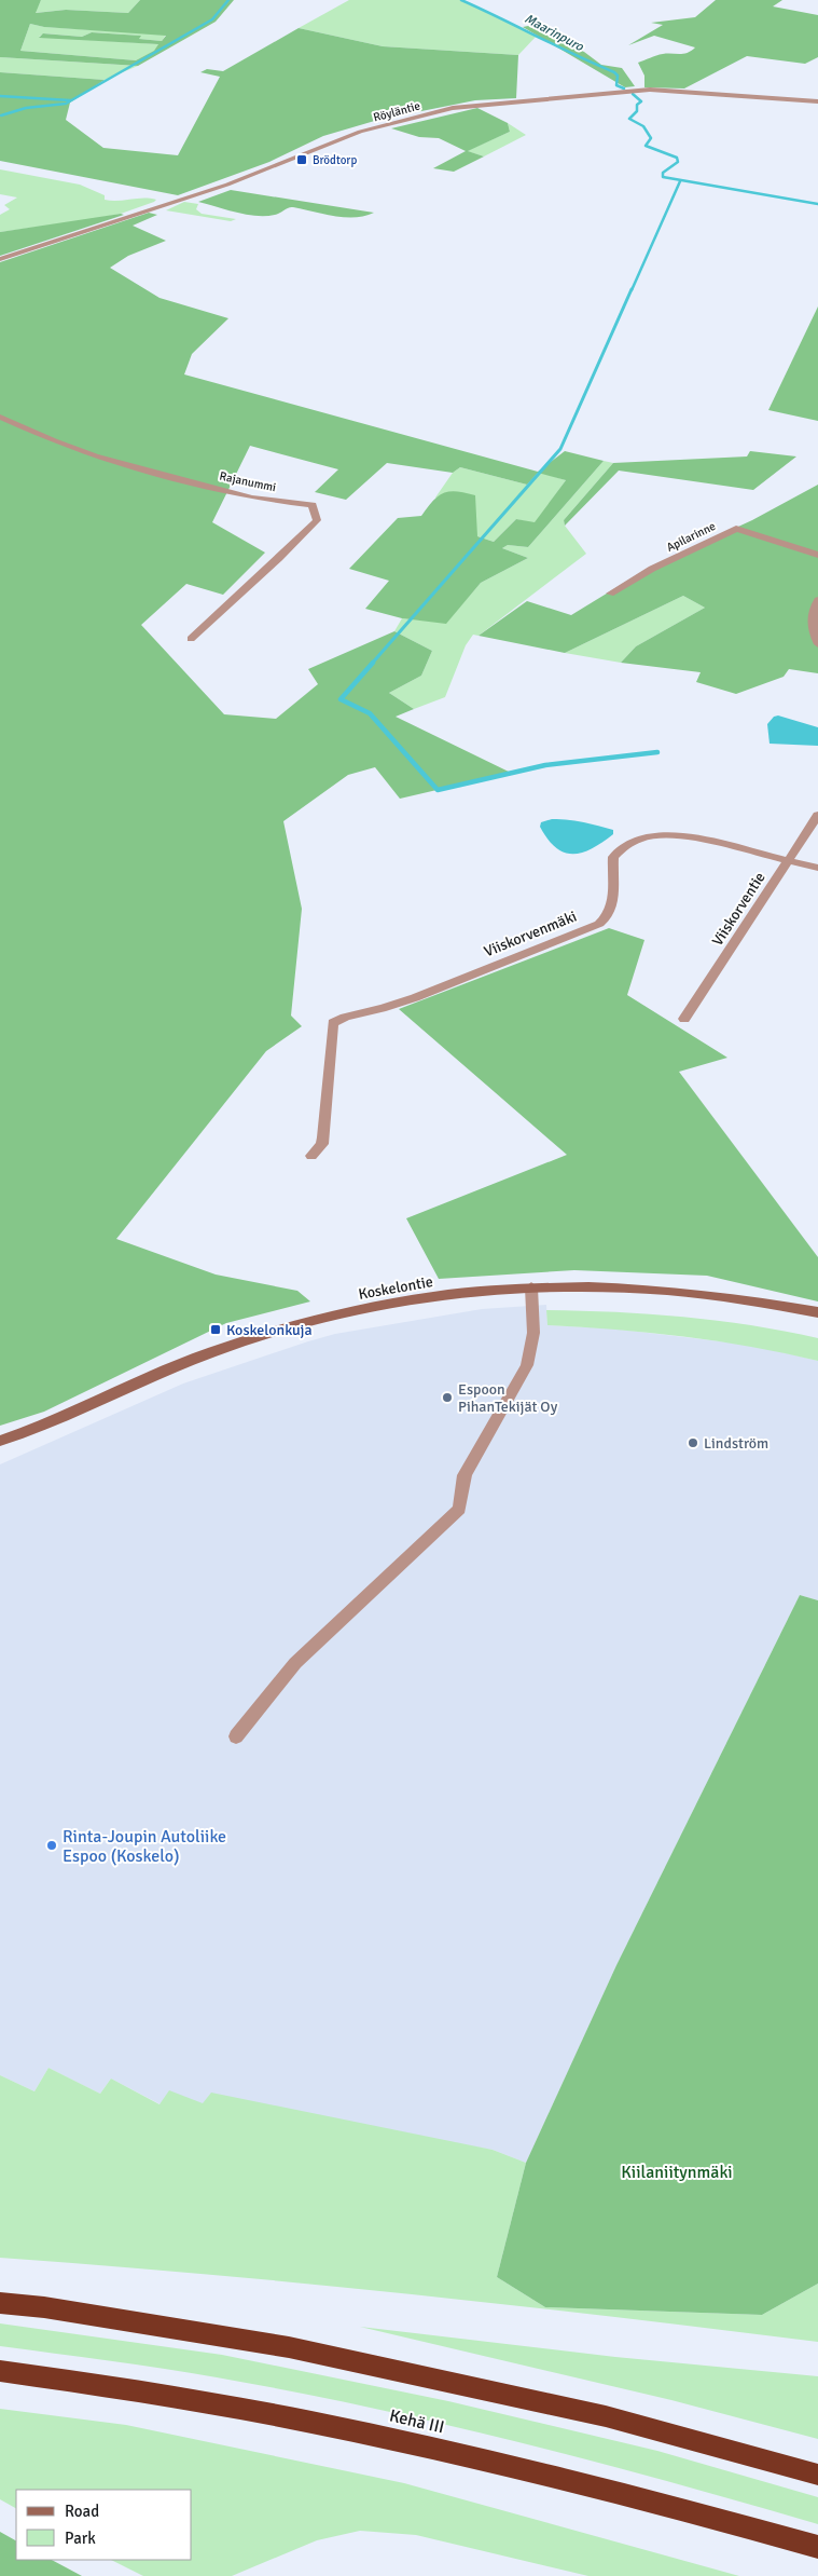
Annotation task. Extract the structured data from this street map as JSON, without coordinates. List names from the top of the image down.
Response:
{
  "streets": {
    "highway": ["Kehä III"],
    "main road": ["Koskelontie"],
    "street": [
      "Röyläntie",
      "Rajanummi",
      "Apilarinne",
      "Viiskorventie",
      "Viiskorvenmäki"
    ]
  },
  "crossings": [
    ["Viiskorventie", "Viiskorvenmäki"]
  ],
  "water": ["Maarinpuro"],
  "parks": ["Kiilaniitynmäki"],
  "places": {
    "transit": ["Brödtorp", "Koskelonkuja"],
    "other": ["Espoon PihanTekijät Oy", "Lindström", "Rinta-Joupin Autoliike Espoo (Koskelo)"]
  },
  "legend": ["Road", "Park"]
}
